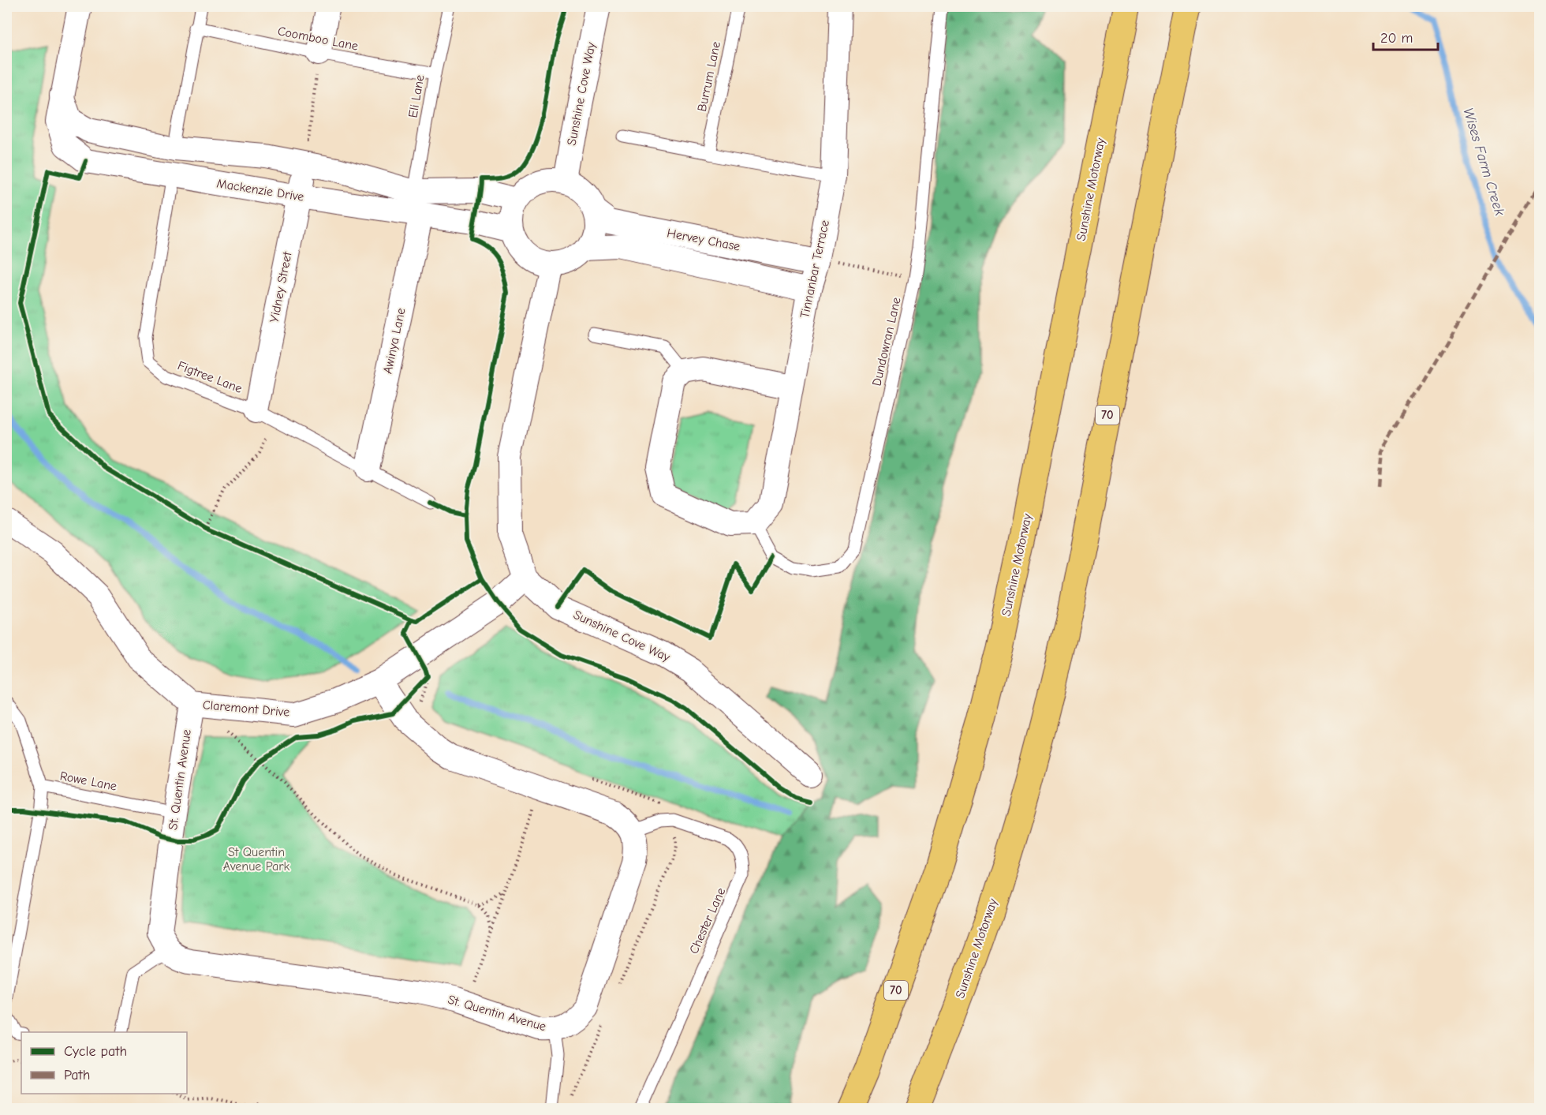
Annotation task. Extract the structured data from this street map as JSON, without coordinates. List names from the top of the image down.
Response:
{
  "streets": {
    "highway": ["Sunshine Motorway", "70"],
    "street": [
      "Sunshine Cove Way",
      "Mackenzie Drive",
      "Hervey Chase",
      "Tinnanbar Terrace",
      "Yidney Street",
      "Awinya Lane",
      "Claremont Drive",
      "St. Quentin Avenue"
    ],
    "lane": [
      "Coomboo Lane",
      "Burrum Lane",
      "Eli Lane",
      "Dundowran Lane",
      "Figtree Lane",
      "Rowe Lane",
      "Chester Lane"
    ]
  },
  "crossings": [
    ["Coomboo Lane", "Eli Lane"],
    ["Sunshine Cove Way", "Mackenzie Drive"],
    ["Sunshine Cove Way", "Hervey Chase"],
    ["Sunshine Cove Way", "Claremont Drive"],
    ["Mackenzie Drive", "Hervey Chase"],
    ["Mackenzie Drive", "Yidney Street"],
    ["Mackenzie Drive", "Awinya Lane"],
    ["Mackenzie Drive", "Figtree Lane"],
    ["Hervey Chase", "Tinnanbar Terrace"],
    ["Tinnanbar Terrace", "Dundowran Lane"],
    ["Yidney Street", "Figtree Lane"],
    ["Awinya Lane", "Figtree Lane"],
    ["Claremont Drive", "St. Quentin Avenue"],
    ["St. Quentin Avenue", "Rowe Lane"]
  ],
  "water": ["Wises Farm Creek"],
  "parks": ["St Quentin Avenue Park"],
  "legend": ["Cycle path", "Path"],
  "scale_bar": "20 m"
}
